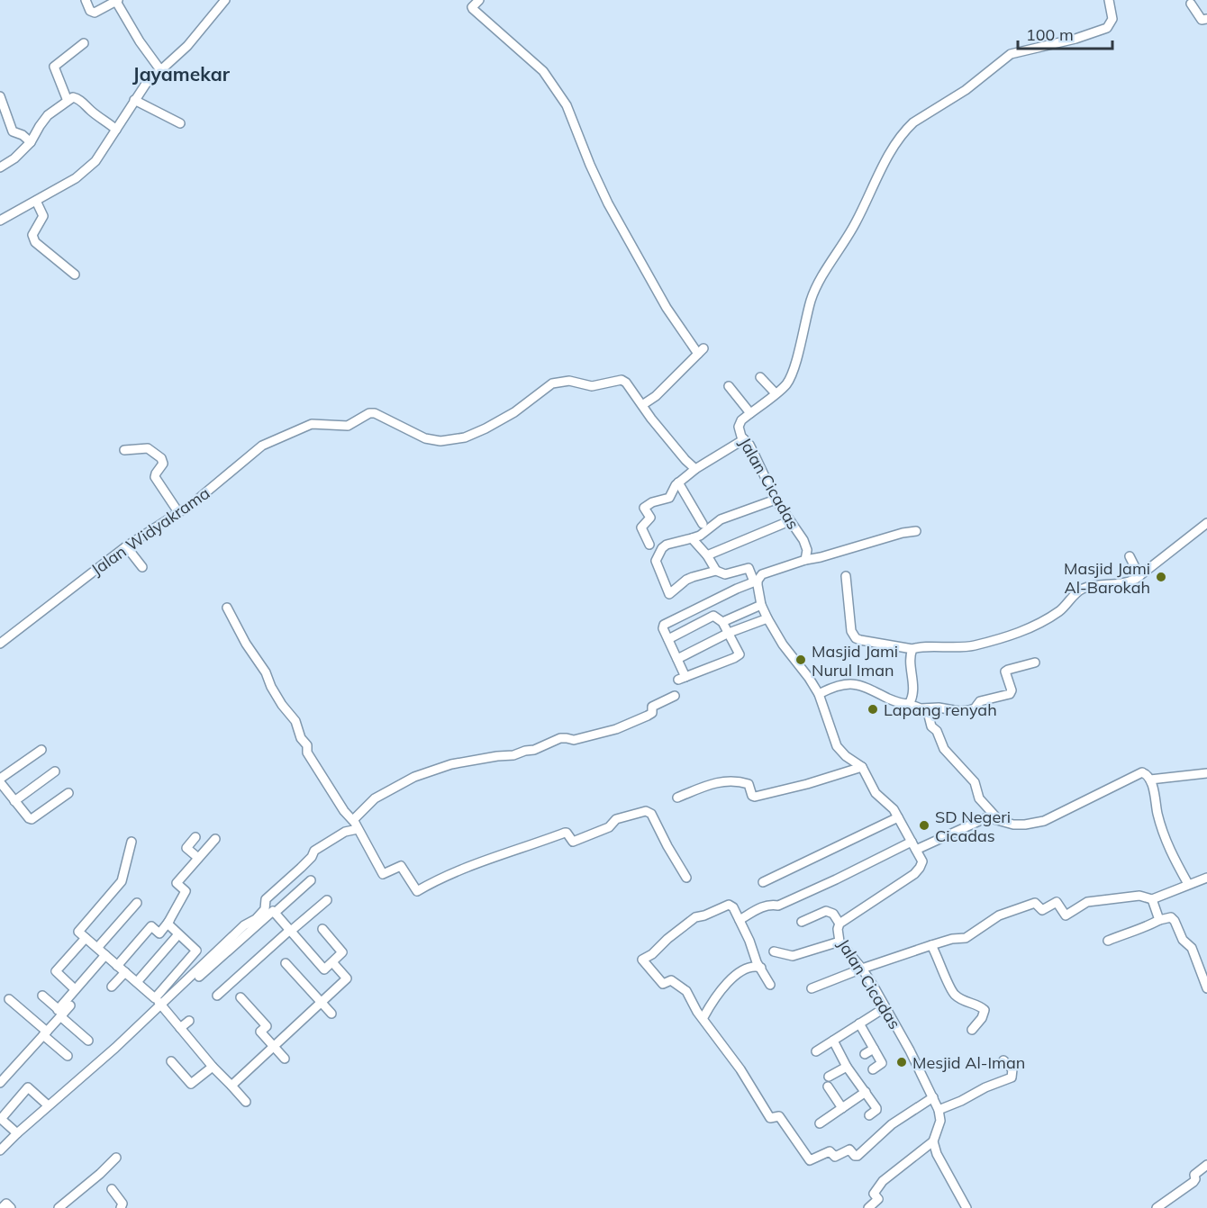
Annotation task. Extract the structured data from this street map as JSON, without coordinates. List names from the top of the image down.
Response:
{
  "streets": {
    "street": ["Jalan Cicadas", "Jalan Widyakrama"]
  },
  "districts": ["Jayamekar"],
  "places": [
    "Masjid Jami Al-Barokah",
    "Masjid Jami Nurul Iman",
    "Lapang renyah",
    "SD Negeri Cicadas",
    "Mesjid Al-Iman"
  ],
  "scale_bar": "100 m"
}
